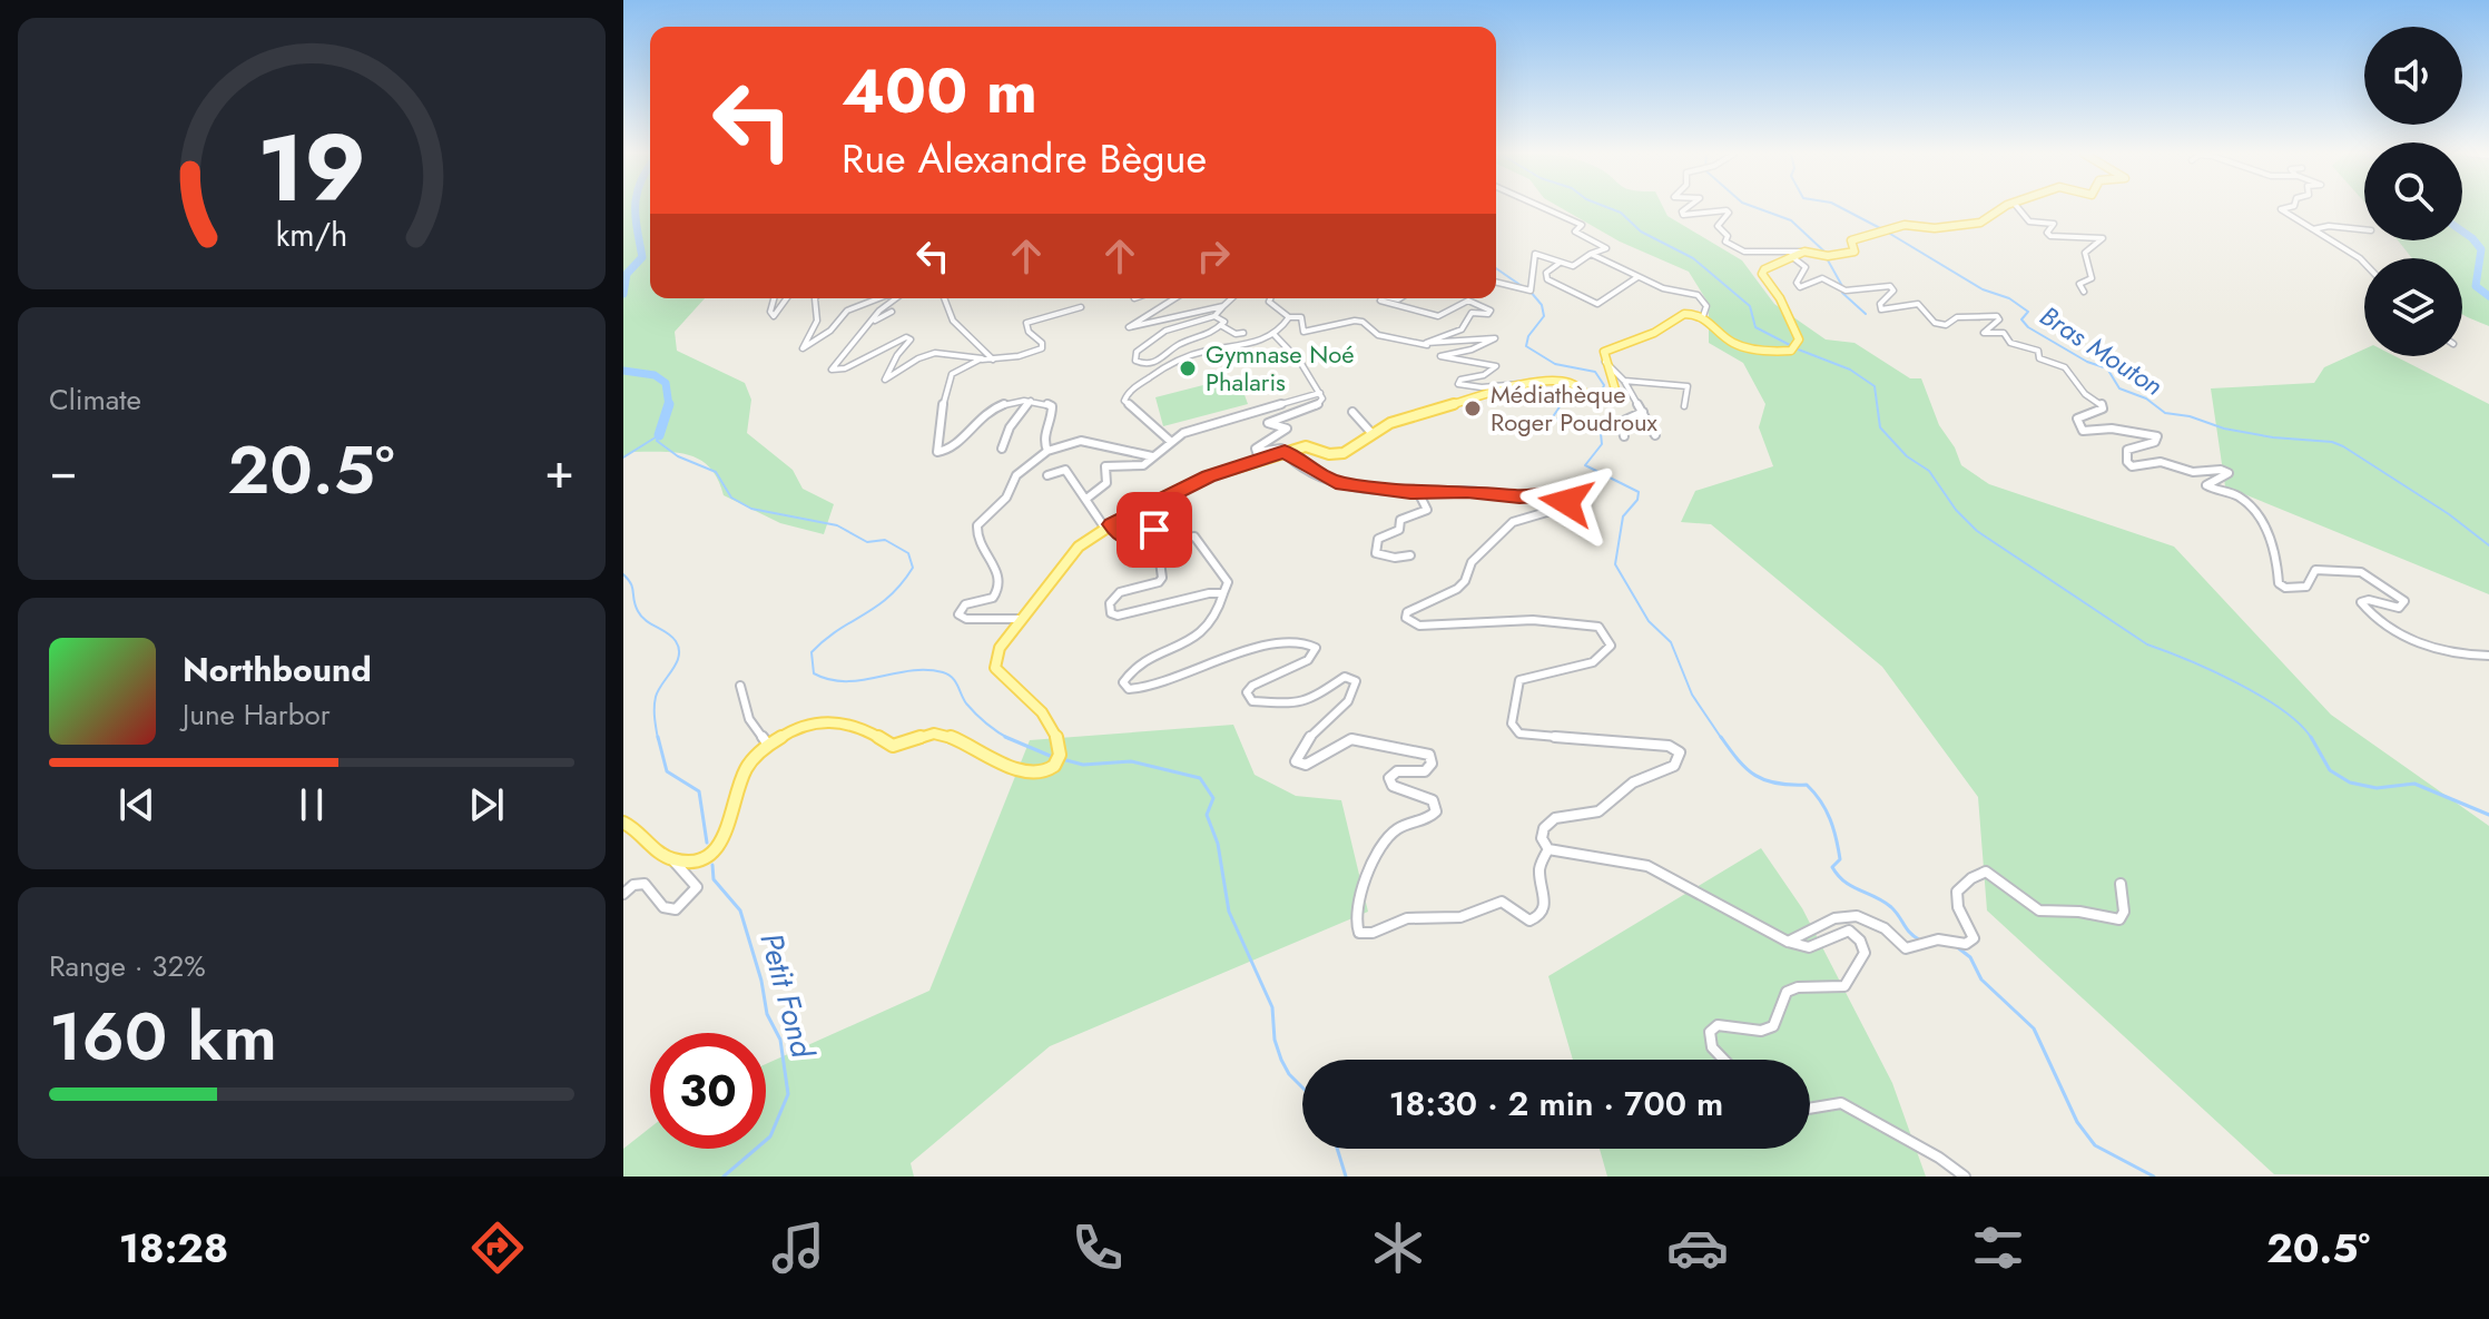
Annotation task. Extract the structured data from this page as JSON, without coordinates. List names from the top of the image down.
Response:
{
  "water": ["Bras Mouton", "Petit Fond"],
  "places": ["Gymnase Noé Phalaris", "Médiathèque Roger Poudroux"],
  "page": {
    "turn": ["400 m", "Rue Alexandre Bègue"],
    "tile": [
      "Climate",
      ["Range · 32%", "160 km"]
    ],
    "heat": ["−", "20.5°", "+"],
    "song": ["Northbound", "June Harbor"],
    "limit": "30",
    "trip": "18:30 · 2 min · 700 m",
    "tabs": ["18:28", "20.5°"],
    "gauge": ["19", "km/h"]
  }
}
